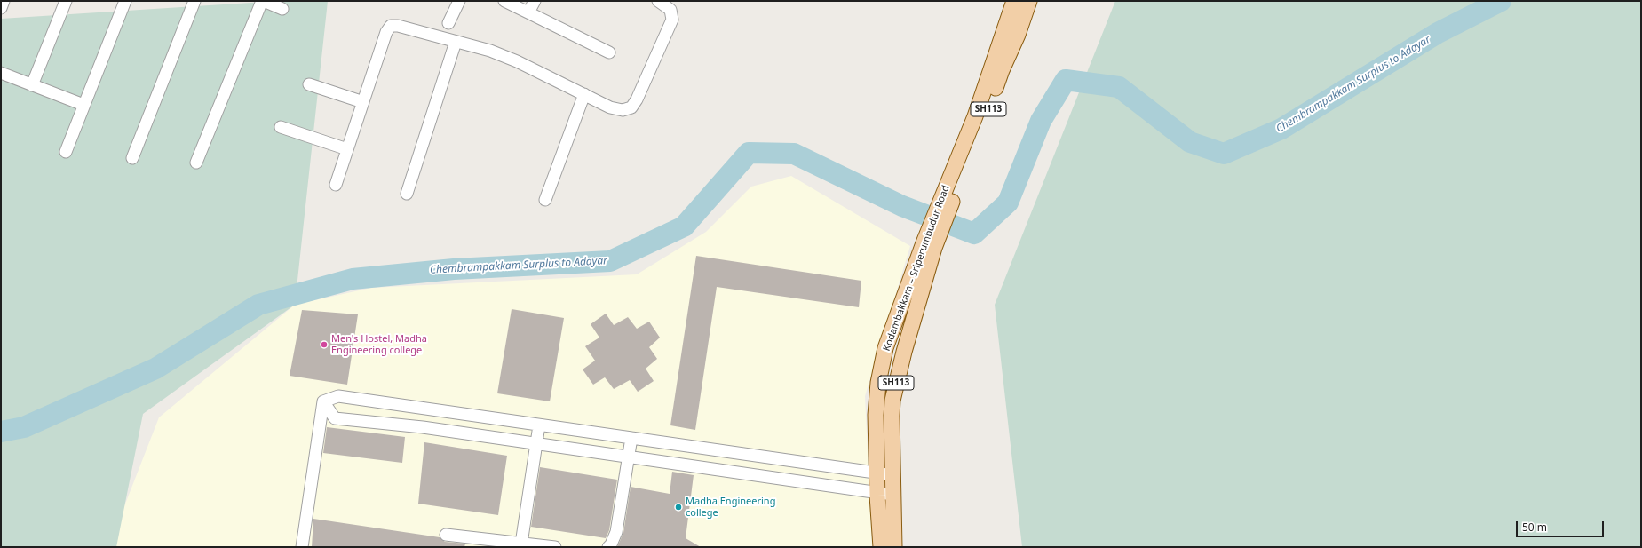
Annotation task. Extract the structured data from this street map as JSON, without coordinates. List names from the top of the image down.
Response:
{
  "streets": {
    "main road": ["SH113", "Kodambakkam – Sriperumbudur Road"]
  },
  "water": ["Chembrampakkam Surplus to Adayar"],
  "places": ["Men's Hostel, Madha Engineering college", "Madha Engineering college"],
  "scale_bar": "50 m"
}
